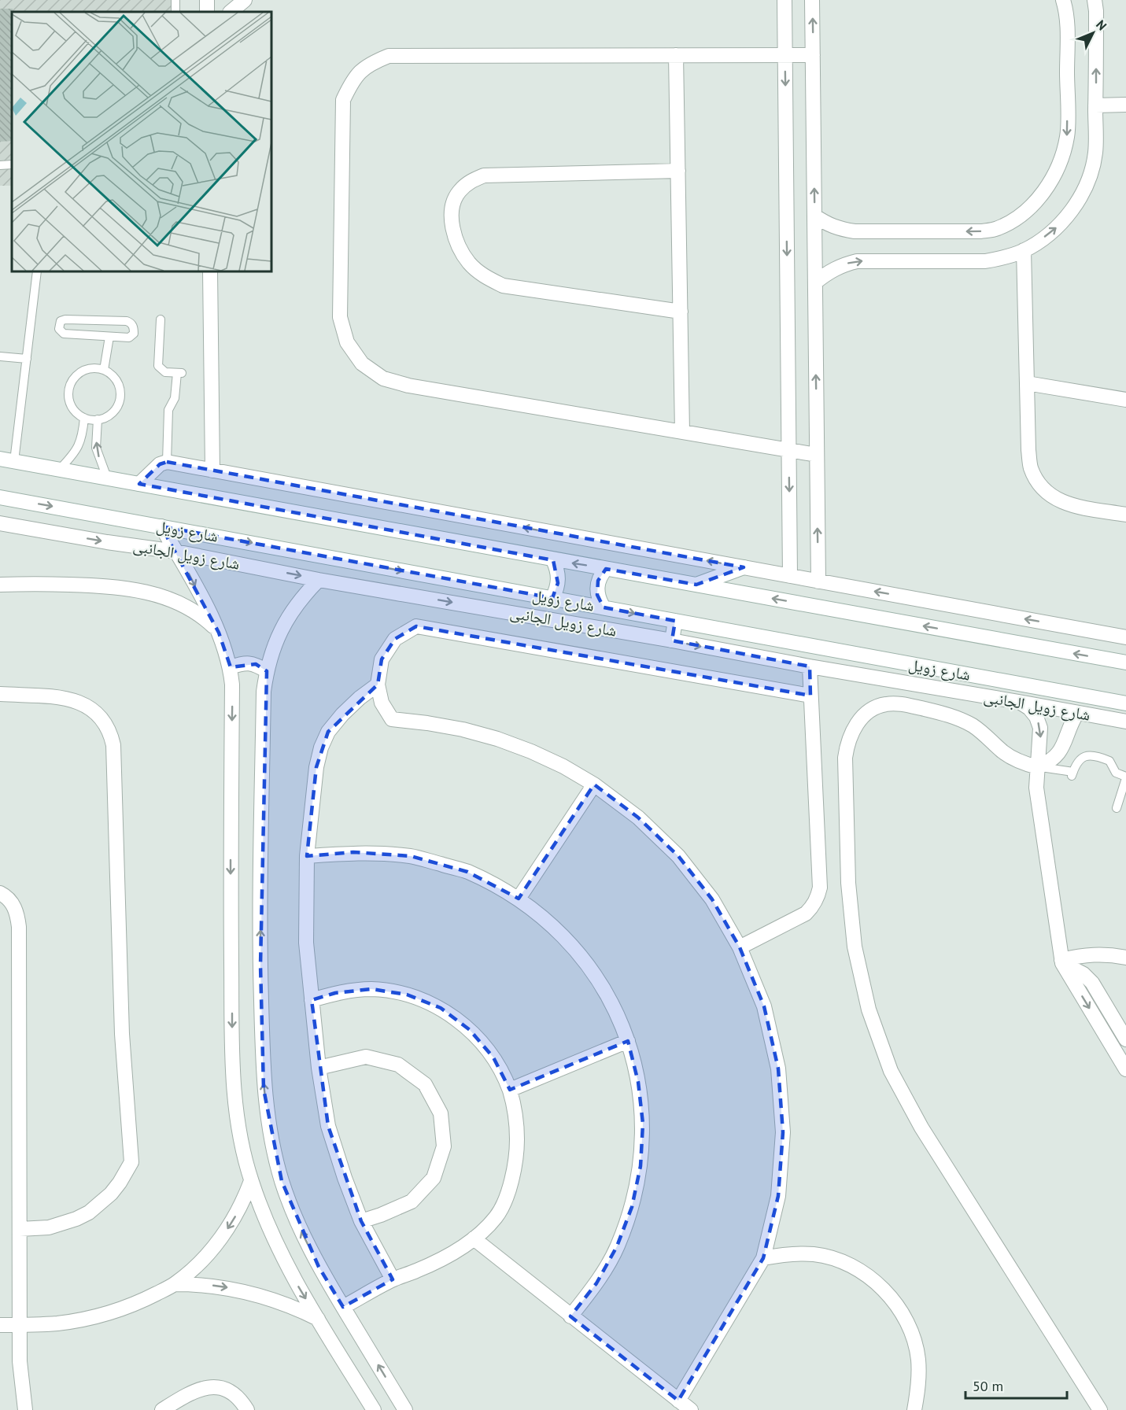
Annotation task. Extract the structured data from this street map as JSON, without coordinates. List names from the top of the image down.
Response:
{
  "streets": {
    "street": ["شارع زويل", "شارع زويل الجانبى"]
  },
  "scale_bar": "50 m",
  "north": "top right"
}
